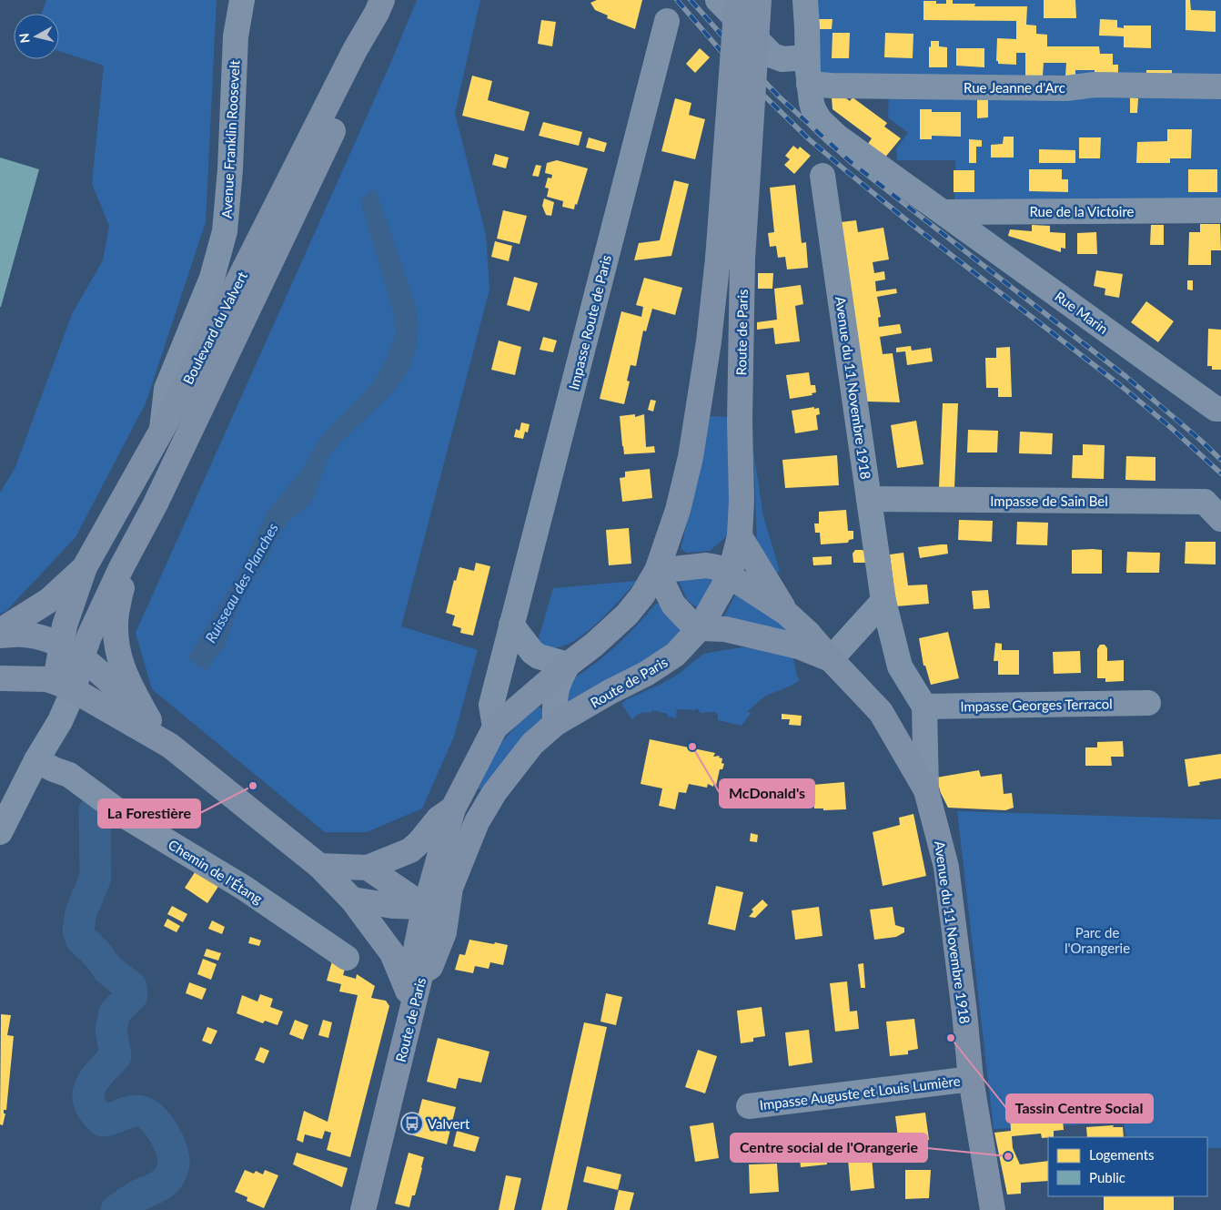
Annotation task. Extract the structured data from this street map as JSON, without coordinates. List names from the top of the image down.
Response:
{
  "streets": {
    "main road": ["Boulevard du Valvert", "Route de Paris", "Avenue du 11 Novembre 1918"],
    "street": [
      "Rue Jeanne d'Arc",
      "Avenue Franklin Roosevelt",
      "Rue de la Victoire",
      "Rue Marin",
      "Impasse Route de Paris",
      "Impasse de Sain Bel",
      "Impasse Georges Terracol",
      "Chemin de l'Étang",
      "Impasse Auguste et Louis Lumière"
    ]
  },
  "crossings": [
    ["Rue Jeanne d'Arc", "Rue Marin"],
    ["Avenue Franklin Roosevelt", "Boulevard du Valvert"],
    ["Rue de la Victoire", "Rue Marin"],
    ["Impasse Route de Paris", "Route de Paris"],
    ["Route de Paris", "Avenue du 11 Novembre 1918"],
    ["Avenue du 11 Novembre 1918", "Impasse de Sain Bel"],
    ["Avenue du 11 Novembre 1918", "Impasse Georges Terracol"],
    ["Avenue du 11 Novembre 1918", "Impasse Auguste et Louis Lumière"]
  ],
  "water": ["Ruisseau des Planches"],
  "parks": ["Parc de l'Orangerie"],
  "places": {
    "other": [
      "McDonald's",
      "La Forestière",
      "Tassin Centre Social",
      "Centre social de l'Orangerie"
    ],
    "bus stop": ["Valvert"]
  },
  "legend": ["Logements", "Public"],
  "north": "left"
}
